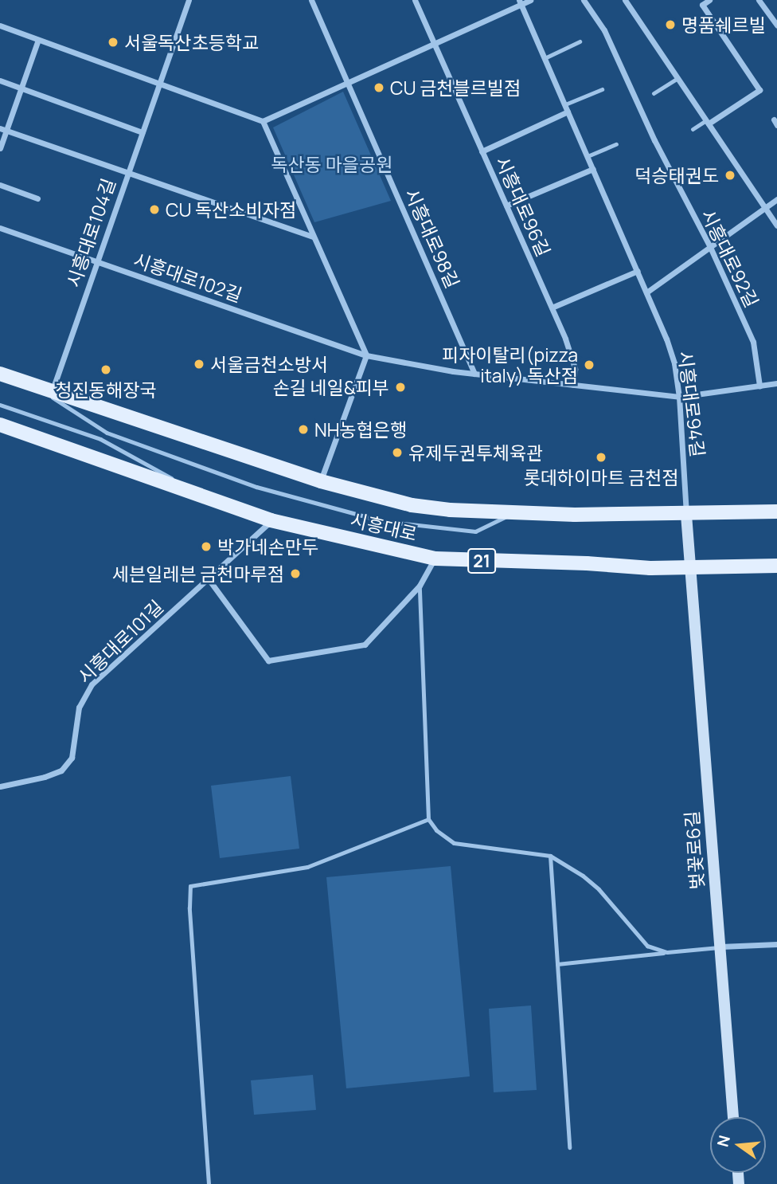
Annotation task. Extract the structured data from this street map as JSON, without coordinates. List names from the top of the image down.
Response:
{
  "streets": {
    "main road": ["시흥대로", "21"],
    "street": [
      "시흥대로96길",
      "시흥대로104길",
      "시흥대로98길",
      "시흥대로92길",
      "시흥대로102길",
      "시흥대로94길",
      "시흥대로101길",
      "벚꽃로6길"
    ]
  },
  "crossings": [
    ["시흥대로104길", "시흥대로102길"],
    ["시흥대로104길", "시흥대로"],
    ["시흥대로94길", "시흥대로"],
    ["시흥대로94길", "벚꽃로6길"],
    ["시흥대로", "시흥대로101길"],
    ["시흥대로", "벚꽃로6길"]
  ],
  "parks": ["독산동 마을공원"],
  "places": [
    "명품쉐르빌",
    "서울독산초등학교",
    "CU 금천블르빌점",
    "덕승태권도",
    "CU 독산소비자점",
    "서울금천소방서",
    "피자이탈리(pizza italy) 독산점",
    "청진동해장국",
    "손길 네일&피부",
    "NH농협은행",
    "유제두권투체육관",
    "롯데하이마트 금천점",
    "박가네손만두",
    "세븐일레븐 금천마루점"
  ],
  "north": "left"
}
